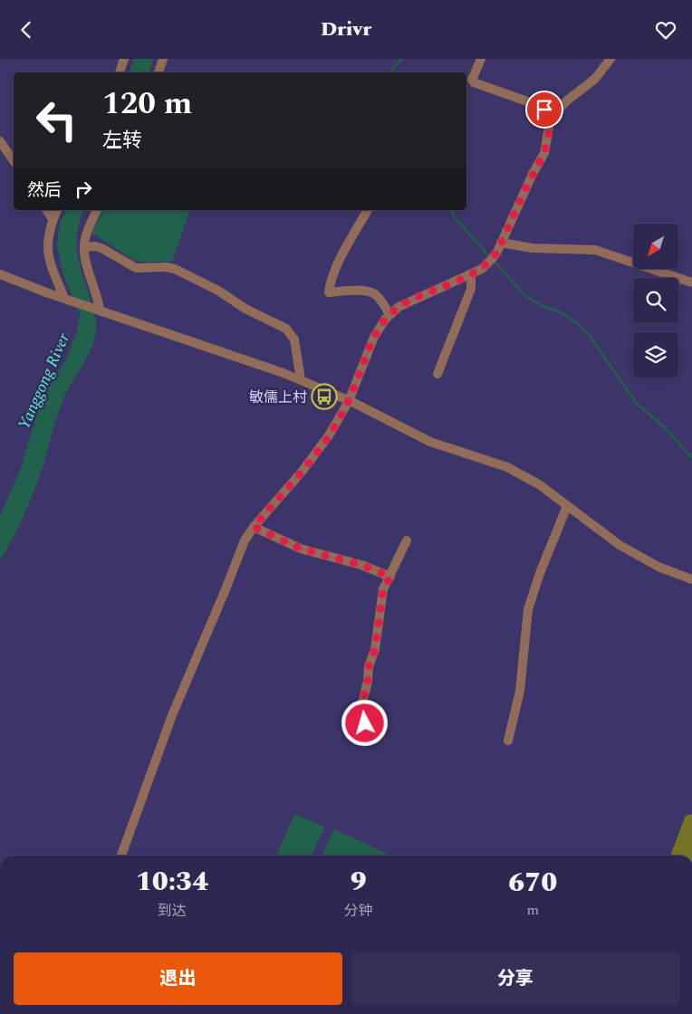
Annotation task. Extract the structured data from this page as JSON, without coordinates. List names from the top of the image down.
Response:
{
  "water": ["Yanggong River"],
  "places": {
    "bus stop": ["敏儒上村"]
  },
  "north": "bottom left",
  "page": {
    "header": "Drivr",
    "turn": ["120 m", "左转"],
    "then": "然后",
    "eta": [
      "10:34",
      "到达",
      "9",
      "分钟",
      "670",
      "m"
    ],
    "buttons": ["退出", "分享"]
  }
}
